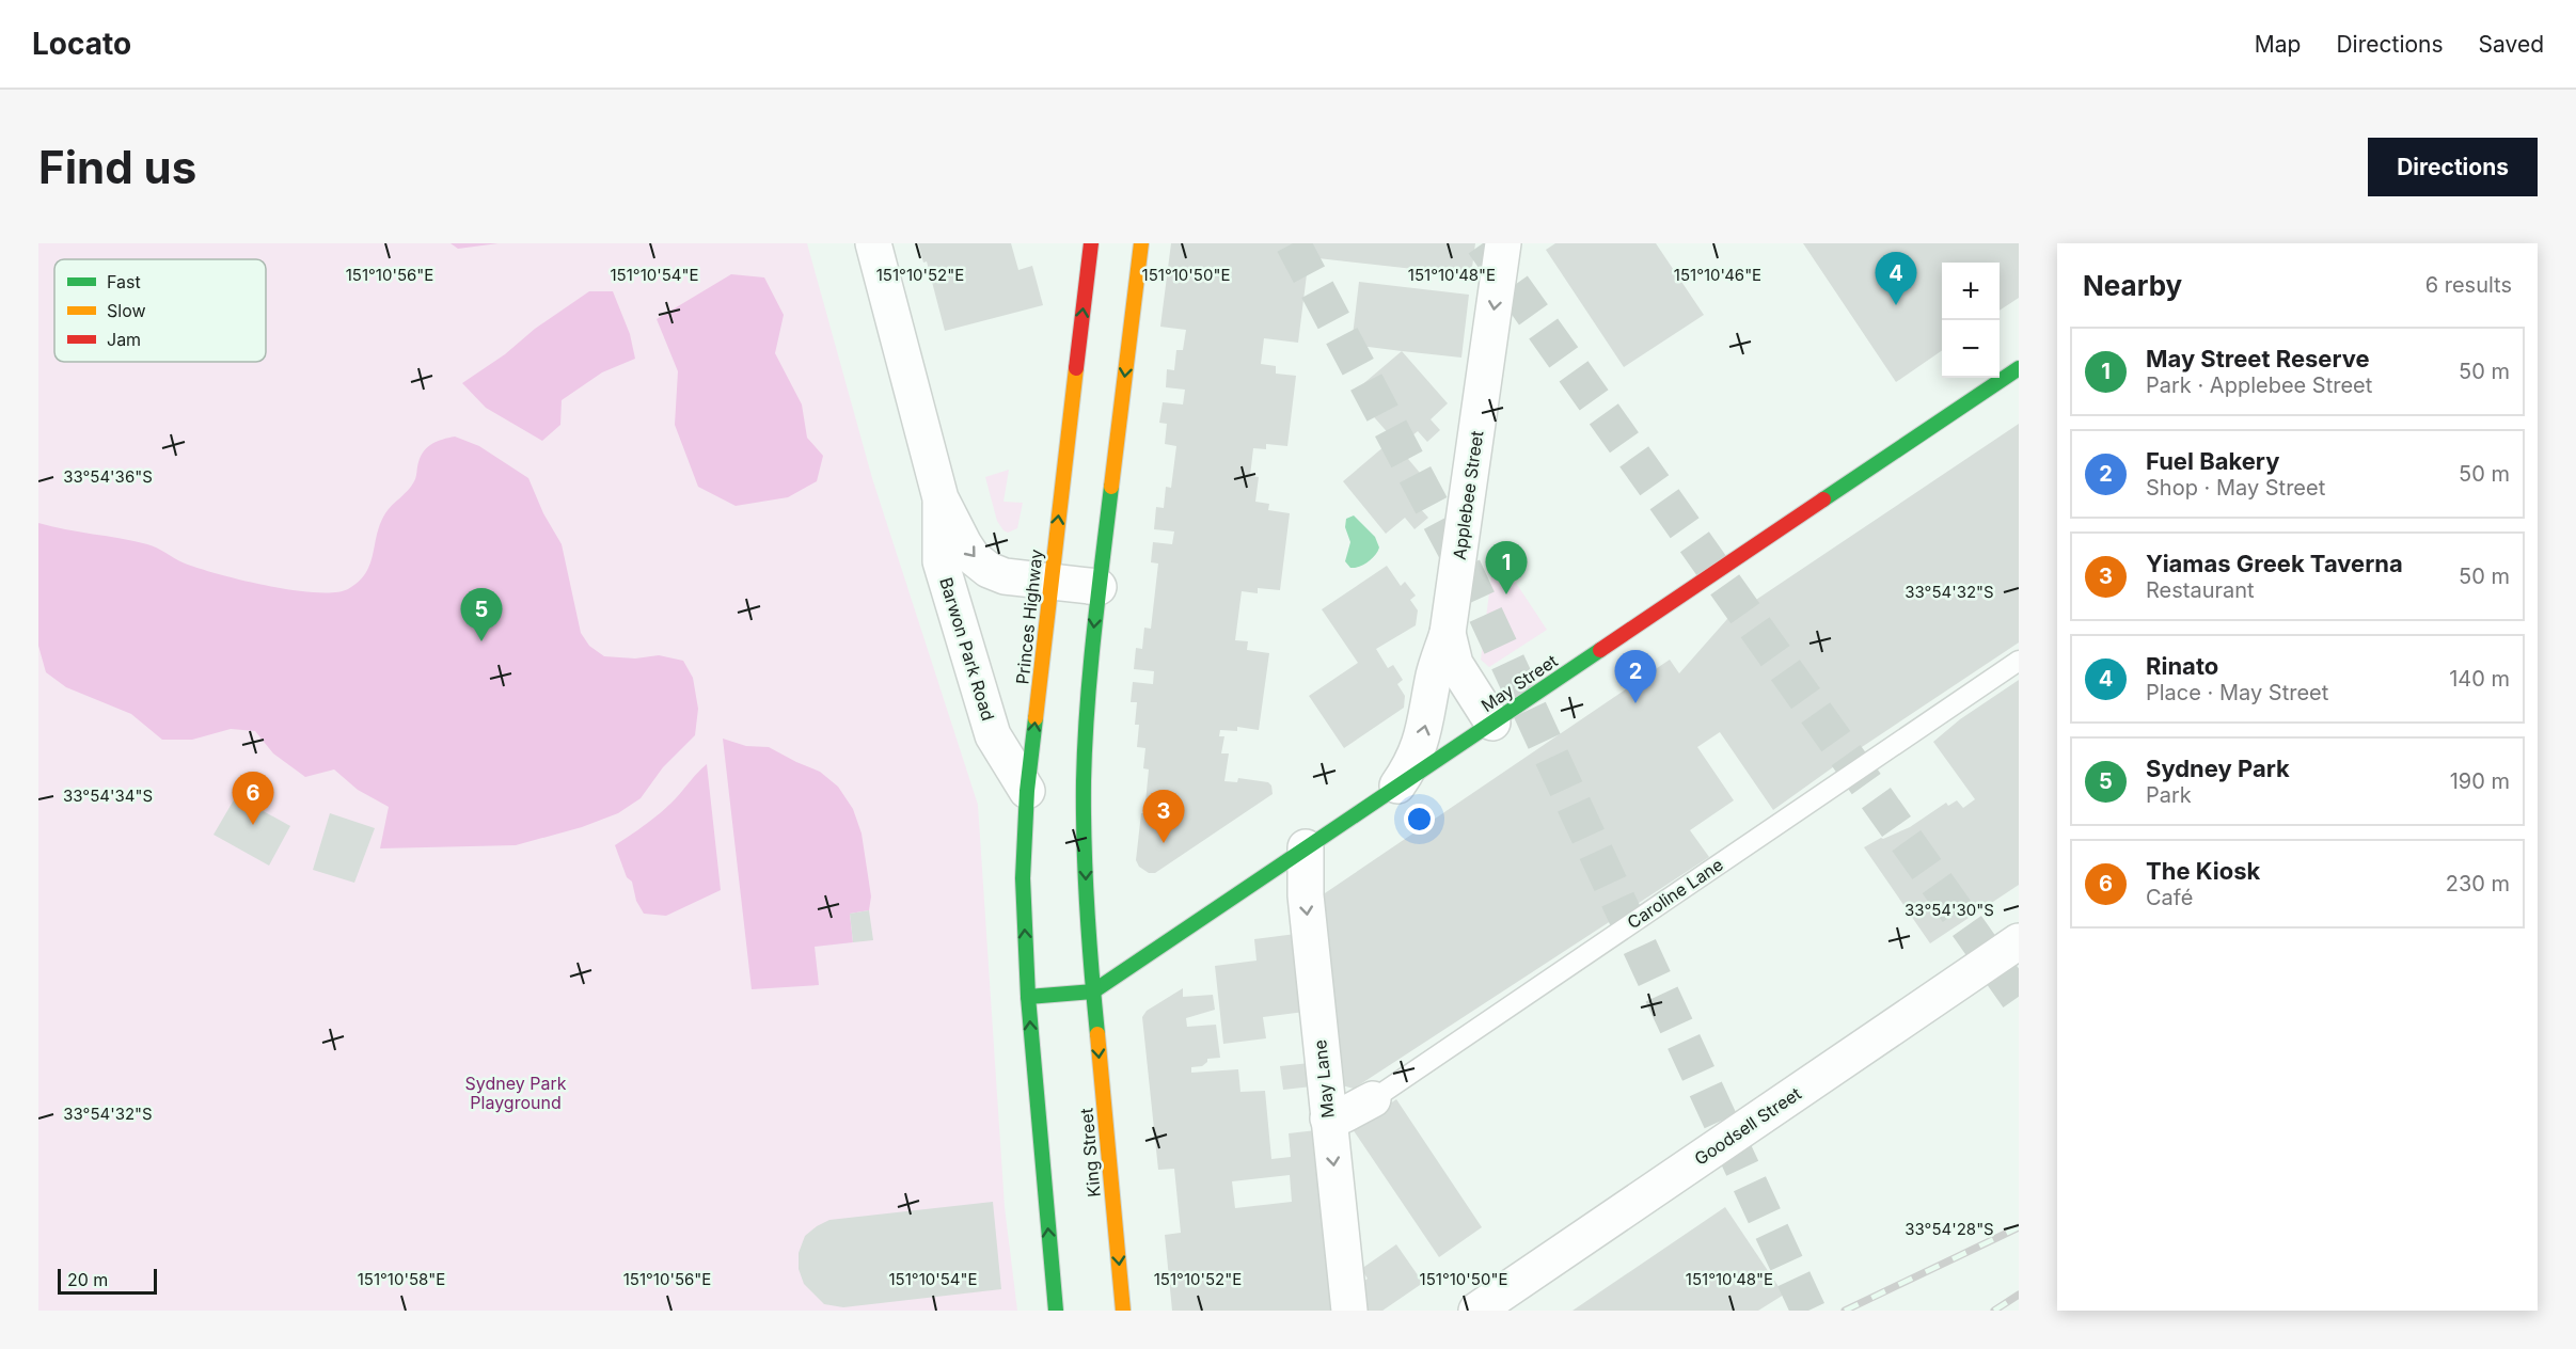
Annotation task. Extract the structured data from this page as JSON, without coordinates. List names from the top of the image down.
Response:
{
  "streets": {
    "main road": ["Princes Highway", "May Street", "King Street"],
    "street": [
      "Applebee Street",
      "Barwon Park Road",
      "Caroline Lane",
      "May Lane",
      "Goodsell Street"
    ]
  },
  "crossings": [
    ["Applebee Street", "May Street"],
    ["Princes Highway", "Barwon Park Road"],
    ["Princes Highway", "May Street"],
    ["May Street", "May Lane"],
    ["May Street", "King Street"],
    ["Caroline Lane", "May Lane"]
  ],
  "one_way": ["May Lane"],
  "parks": ["Sydney Park Playground"],
  "legend": ["Fast", "Slow", "Jam"],
  "scale_bar": "20 m",
  "page": {
    "header": "Locato",
    "nav": ["Map", "Directions", "Saved"],
    "buttons": "Directions",
    "title": "Find us",
    "heading": ["Nearby", "6 results"],
    "pins": [
      "4",
      "1",
      "5",
      "2",
      "6",
      "3"
    ],
    "map_buttons": ["+", "−"],
    "list": [
      {
        "mark": "1",
        "name": "May Street Reserve",
        "note": "Park · Applebee Street",
        "value": "50 m"
      },
      {
        "mark": "2",
        "name": "Fuel Bakery",
        "note": "Shop · May Street",
        "value": "50 m"
      },
      {
        "mark": "3",
        "name": "Yiamas Greek Taverna",
        "note": "Restaurant",
        "value": "50 m"
      },
      {
        "mark": "4",
        "name": "Rinato",
        "note": "Place · May Street",
        "value": "140 m"
      },
      {
        "mark": "5",
        "name": "Sydney Park",
        "note": "Park",
        "value": "190 m"
      },
      {
        "mark": "6",
        "name": "The Kiosk",
        "note": "Café",
        "value": "230 m"
      }
    ],
    "scale": "20 m"
  },
  "coordinates": [
    "151°10'56\"E",
    "151°10'54\"E",
    "151°10'52\"E",
    "151°10'50\"E",
    "151°10'48\"E",
    "151°10'46\"E",
    "33°54'36\"S",
    "33°54'32\"S",
    "33°54'34\"S",
    "33°54'30\"S",
    "33°54'28\"S",
    "151°10'58\"E"
  ]
}
